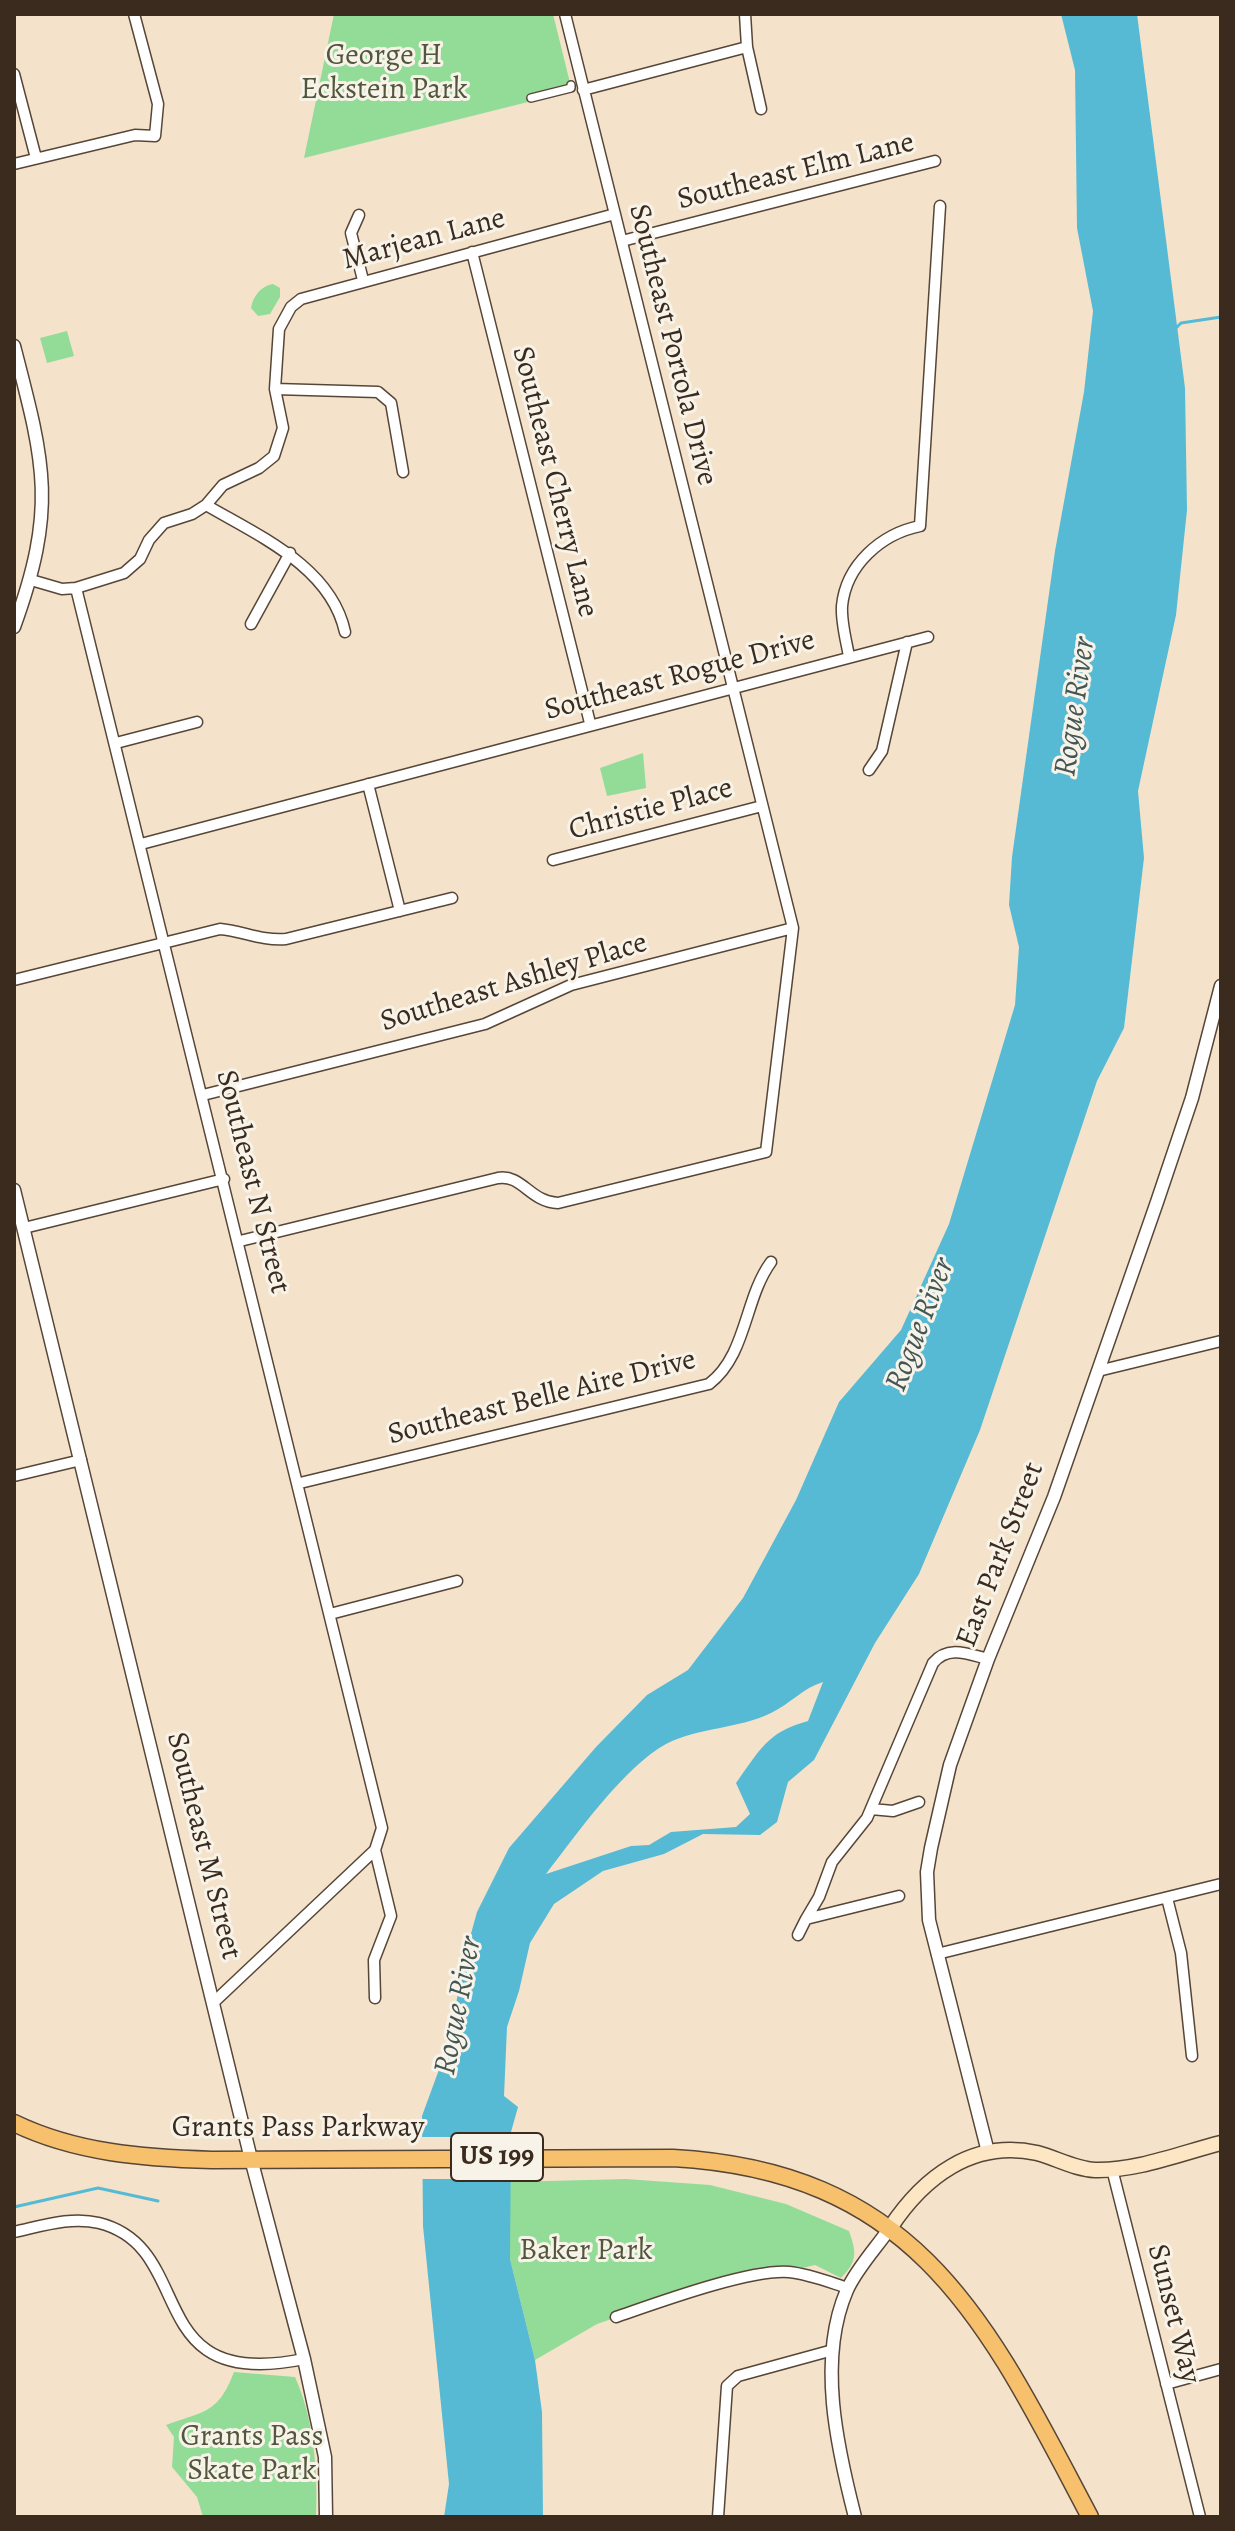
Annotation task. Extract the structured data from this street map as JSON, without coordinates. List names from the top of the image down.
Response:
{
  "streets": {
    "highway": ["Grants Pass Parkway", "US 199"],
    "street": [
      "Southeast Elm Lane",
      "Marjean Lane",
      "Southeast Portola Drive",
      "Southeast Cherry Lane",
      "Southeast Rogue Drive",
      "Christie Place",
      "Southeast Ashley Place",
      "Southeast N Street",
      "Southeast Belle Aire Drive",
      "East Park Street",
      "Southeast M Street",
      "Sunset Way"
    ]
  },
  "crossings": [
    ["Southeast Elm Lane", "Southeast Portola Drive"],
    ["Marjean Lane", "Southeast Portola Drive"],
    ["Marjean Lane", "Southeast Cherry Lane"],
    ["Marjean Lane", "Southeast N Street"],
    ["Southeast Portola Drive", "Southeast Rogue Drive"],
    ["Southeast Portola Drive", "Christie Place"],
    ["Southeast Portola Drive", "Southeast Ashley Place"],
    ["Southeast Cherry Lane", "Southeast Rogue Drive"],
    ["Southeast Rogue Drive", "Southeast N Street"],
    ["Southeast Ashley Place", "Southeast N Street"],
    ["Southeast N Street", "Southeast Belle Aire Drive"],
    ["Southeast M Street", "Grants Pass Parkway"]
  ],
  "water": ["Rogue River"],
  "parks": ["George H Eckstein Park", "Baker Park", "Grants Pass Skate Park"]
}
